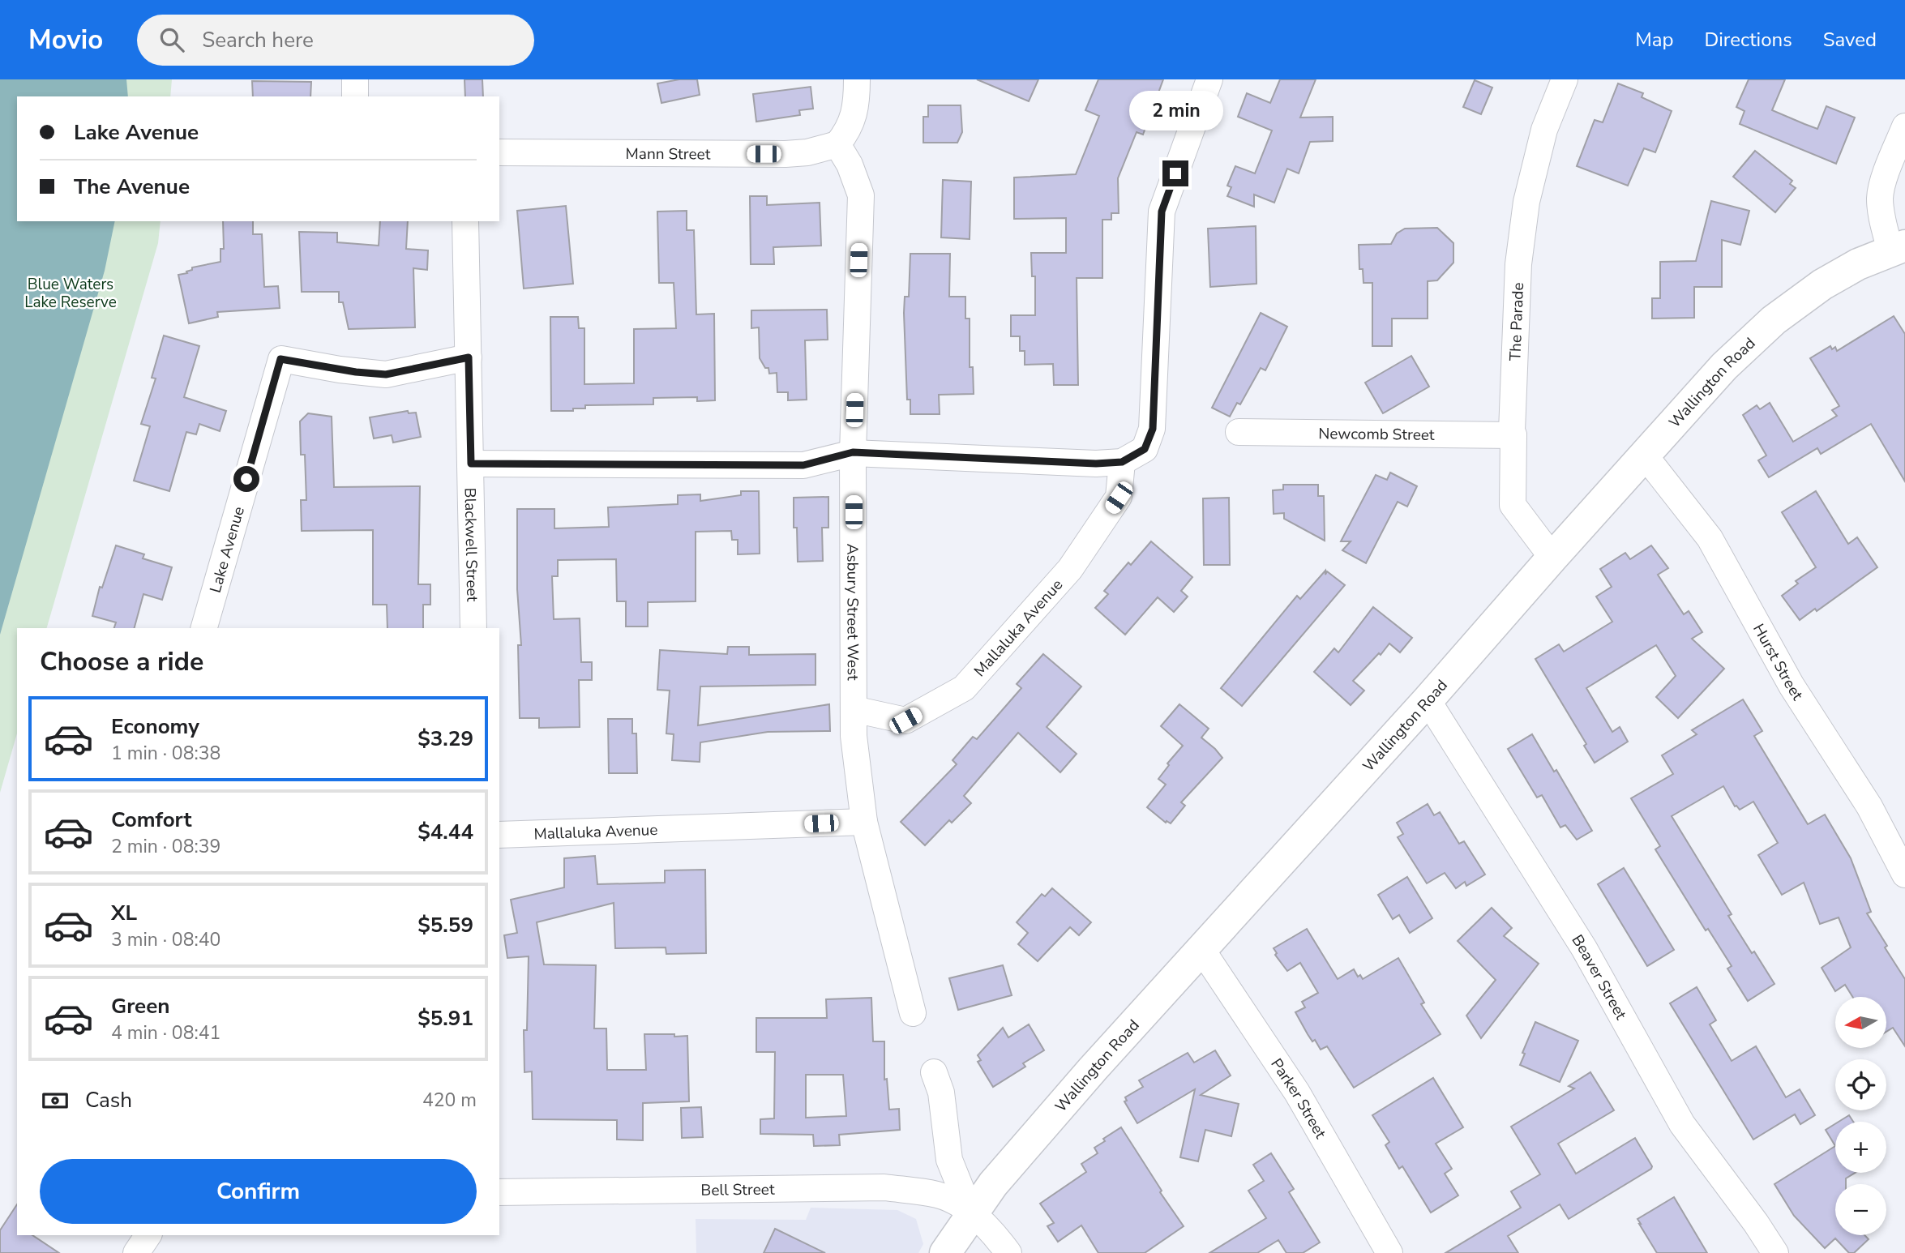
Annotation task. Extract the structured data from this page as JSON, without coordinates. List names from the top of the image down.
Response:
{
  "streets": {
    "street": [
      "Mann Street",
      "The Parade",
      "Wallington Road",
      "Newcomb Street",
      "Blackwell Street",
      "Lake Avenue",
      "Asbury Street West",
      "Mallaluka Avenue",
      "Hurst Street",
      "Beaver Street",
      "Parker Street",
      "Bell Street"
    ]
  },
  "crossings": [
    ["Mann Street", "Asbury Street West"],
    ["The Parade", "Wallington Road"],
    ["The Parade", "Newcomb Street"],
    ["Wallington Road", "Hurst Street"],
    ["Wallington Road", "Beaver Street"],
    ["Wallington Road", "Parker Street"],
    ["Wallington Road", "Bell Street"],
    ["Blackwell Street", "Lake Avenue"],
    ["Asbury Street West", "Mallaluka Avenue"]
  ],
  "parks": ["Blue Waters Lake Reserve"],
  "north": "left",
  "page": {
    "header": "Movio",
    "search": "Search here",
    "nav": ["Map", "Directions", "Saved"],
    "bubble": "2 min",
    "banner": ["Lake Avenue", "The Avenue"],
    "heading": "Choose a ride",
    "list": [
      {
        "name": "Economy",
        "note": "1 min · 08:38",
        "value": "$3.29"
      },
      {
        "name": "Comfort",
        "note": "2 min · 08:39",
        "value": "$4.44"
      },
      {
        "name": "XL",
        "note": "3 min · 08:40",
        "value": "$5.59"
      },
      {
        "name": "Green",
        "note": "4 min · 08:41",
        "value": "$5.91"
      }
    ],
    "map_buttons": ["+", "−"],
    "pay": ["Cash", "420 m"],
    "buttons": "Confirm"
  }
}
